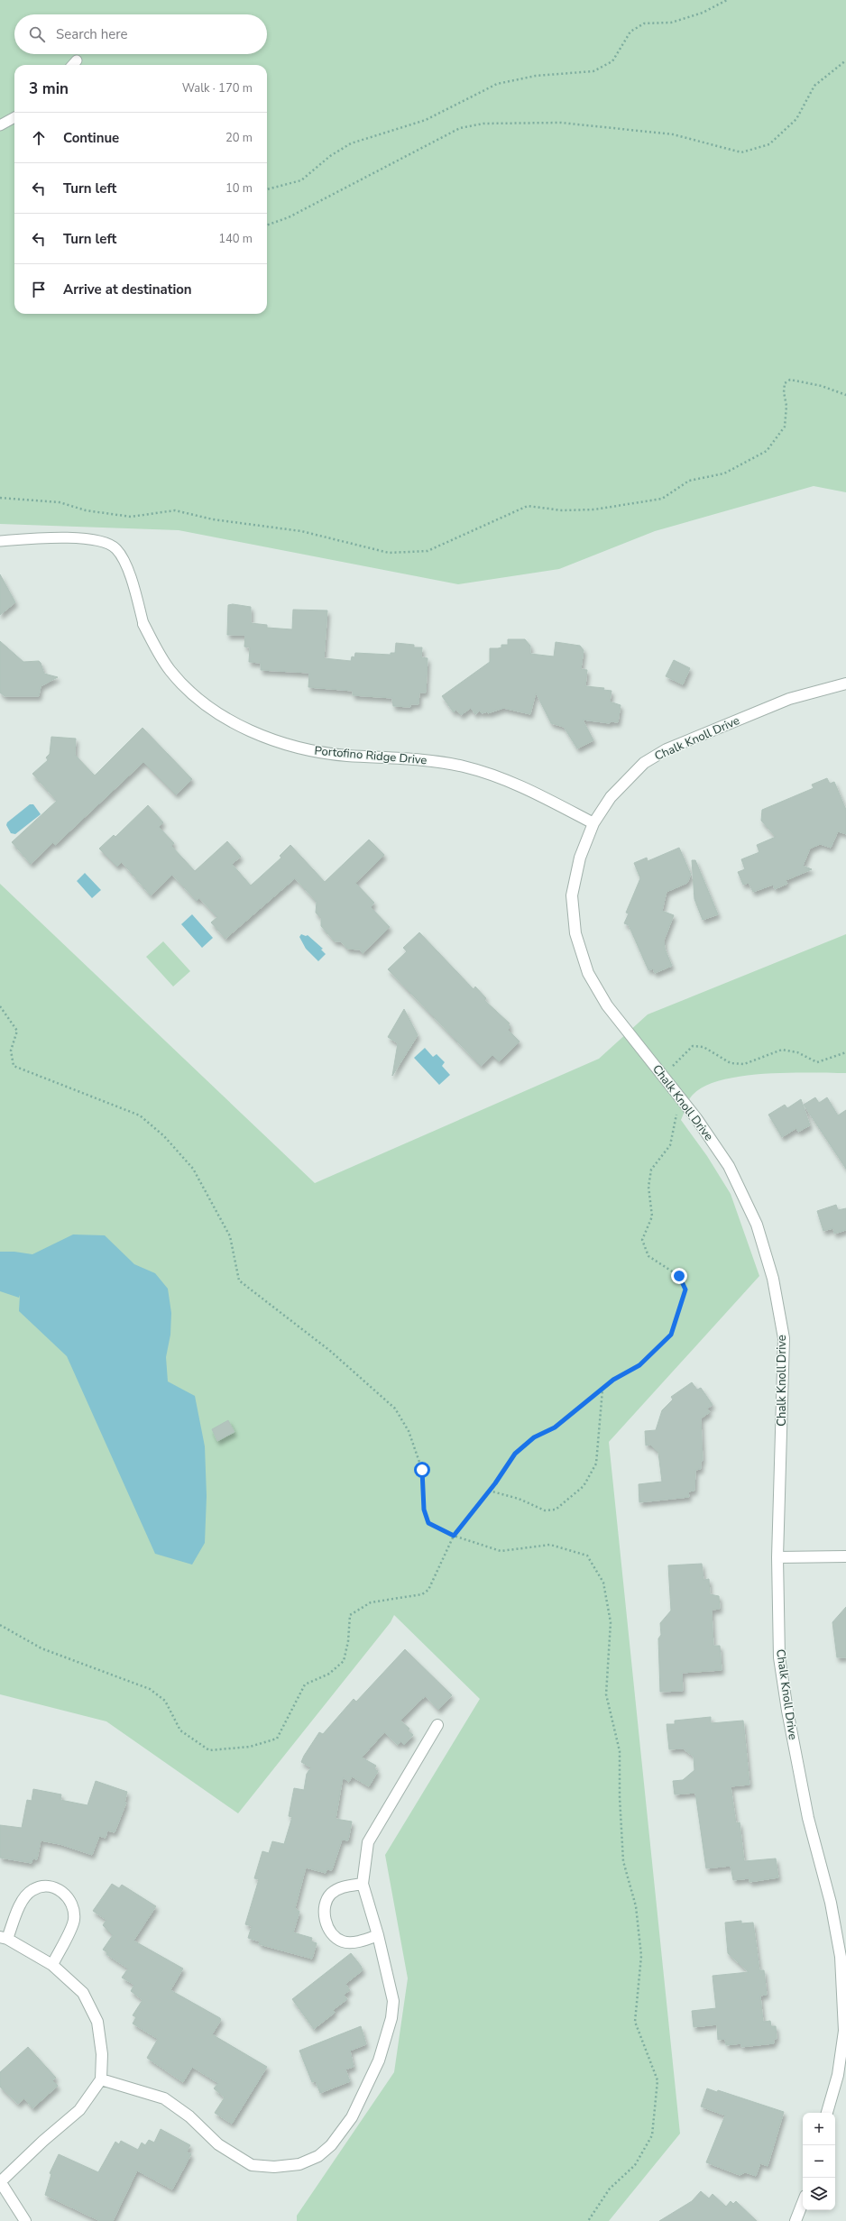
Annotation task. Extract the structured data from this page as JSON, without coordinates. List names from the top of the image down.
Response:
{
  "streets": {
    "street": ["Chalk Knoll Drive", "Portofino Ridge Drive"]
  },
  "crossings": [
    ["Chalk Knoll Drive", "Portofino Ridge Drive"]
  ],
  "page": {
    "search": "Search here",
    "heading": ["3 min", "Walk · 170 m"],
    "list": [
      ["Continue", "20 m"],
      ["Turn left", "10 m"],
      ["Turn left", "140 m"],
      "Arrive at destination"
    ],
    "map_buttons": ["+", "−"]
  }
}
